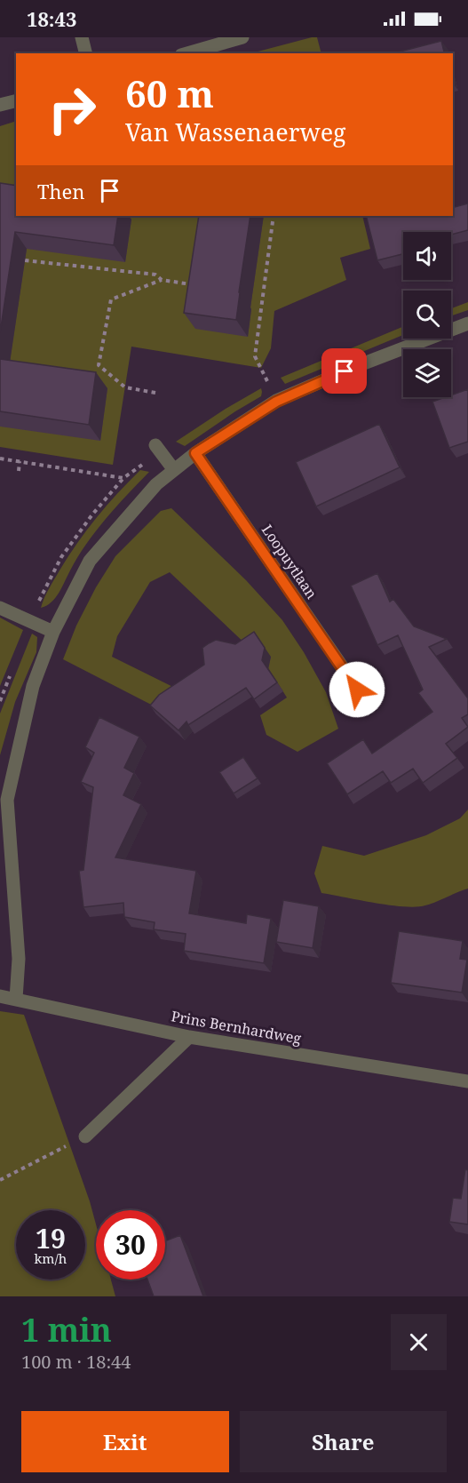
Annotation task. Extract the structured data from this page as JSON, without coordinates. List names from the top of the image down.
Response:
{
  "streets": {
    "street": ["Loopuytlaan", "Prins Bernhardweg"]
  },
  "page": {
    "status": "18:43",
    "turn": ["60 m", "Van Wassenaerweg"],
    "then": "Then",
    "speed": "19 km/h",
    "limit": "30",
    "heading": ["1 min", "100 m · 18:44"],
    "buttons": ["Exit", "Share"]
  }
}
